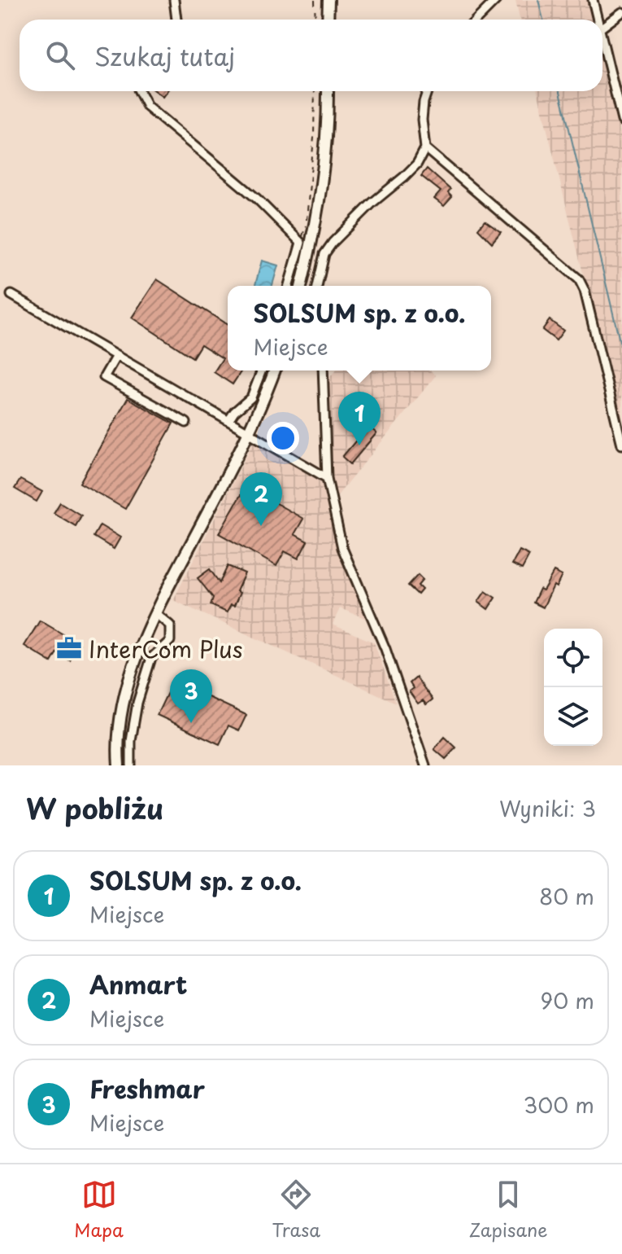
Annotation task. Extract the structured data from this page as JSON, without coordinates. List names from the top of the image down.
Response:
{
  "places": {
    "office": ["InterCom Plus"]
  },
  "page": {
    "search": "Szukaj tutaj",
    "popup": ["SOLSUM sp. z o.o.", "Miejsce"],
    "pins": ["1", "2", "3"],
    "heading": ["W pobliżu", "Wyniki: 3"],
    "list": [
      {
        "mark": "1",
        "name": "SOLSUM sp. z o.o.",
        "note": "Miejsce",
        "value": "80 m"
      },
      {
        "mark": "2",
        "name": "Anmart",
        "note": "Miejsce",
        "value": "90 m"
      },
      {
        "mark": "3",
        "name": "Freshmar",
        "note": "Miejsce",
        "value": "300 m"
      }
    ],
    "nav": ["Mapa", "Trasa", "Zapisane"]
  }
}
